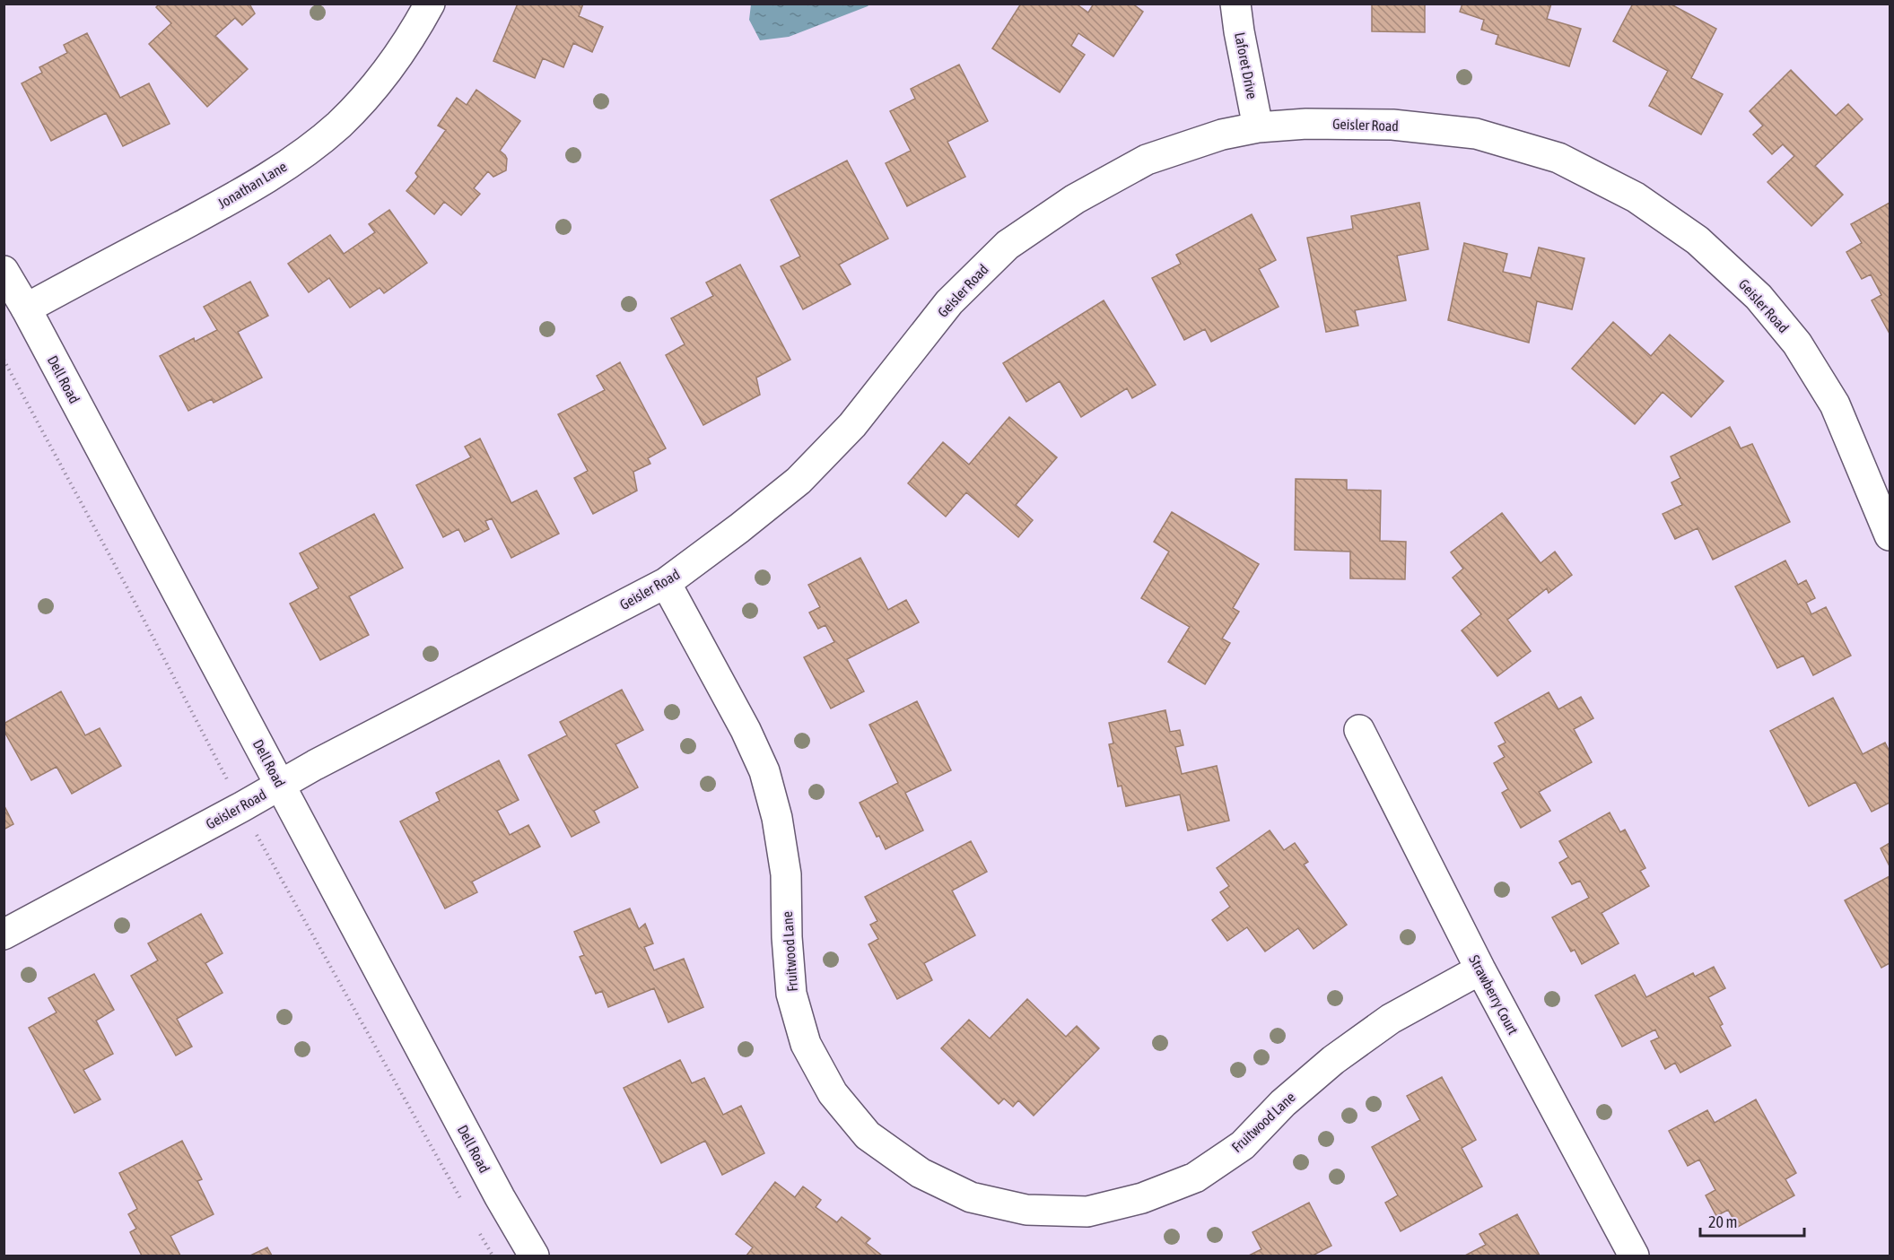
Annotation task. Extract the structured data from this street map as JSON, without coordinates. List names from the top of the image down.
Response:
{
  "streets": {
    "street": [
      "Laforet Drive",
      "Geisler Road",
      "Jonathan Lane",
      "Dell Road",
      "Fruitwood Lane",
      "Strawberry Court"
    ]
  },
  "crossings": [
    ["Laforet Drive", "Geisler Road"],
    ["Geisler Road", "Dell Road"],
    ["Geisler Road", "Fruitwood Lane"],
    ["Jonathan Lane", "Dell Road"],
    ["Fruitwood Lane", "Strawberry Court"]
  ],
  "scale_bar": "20 m"
}
